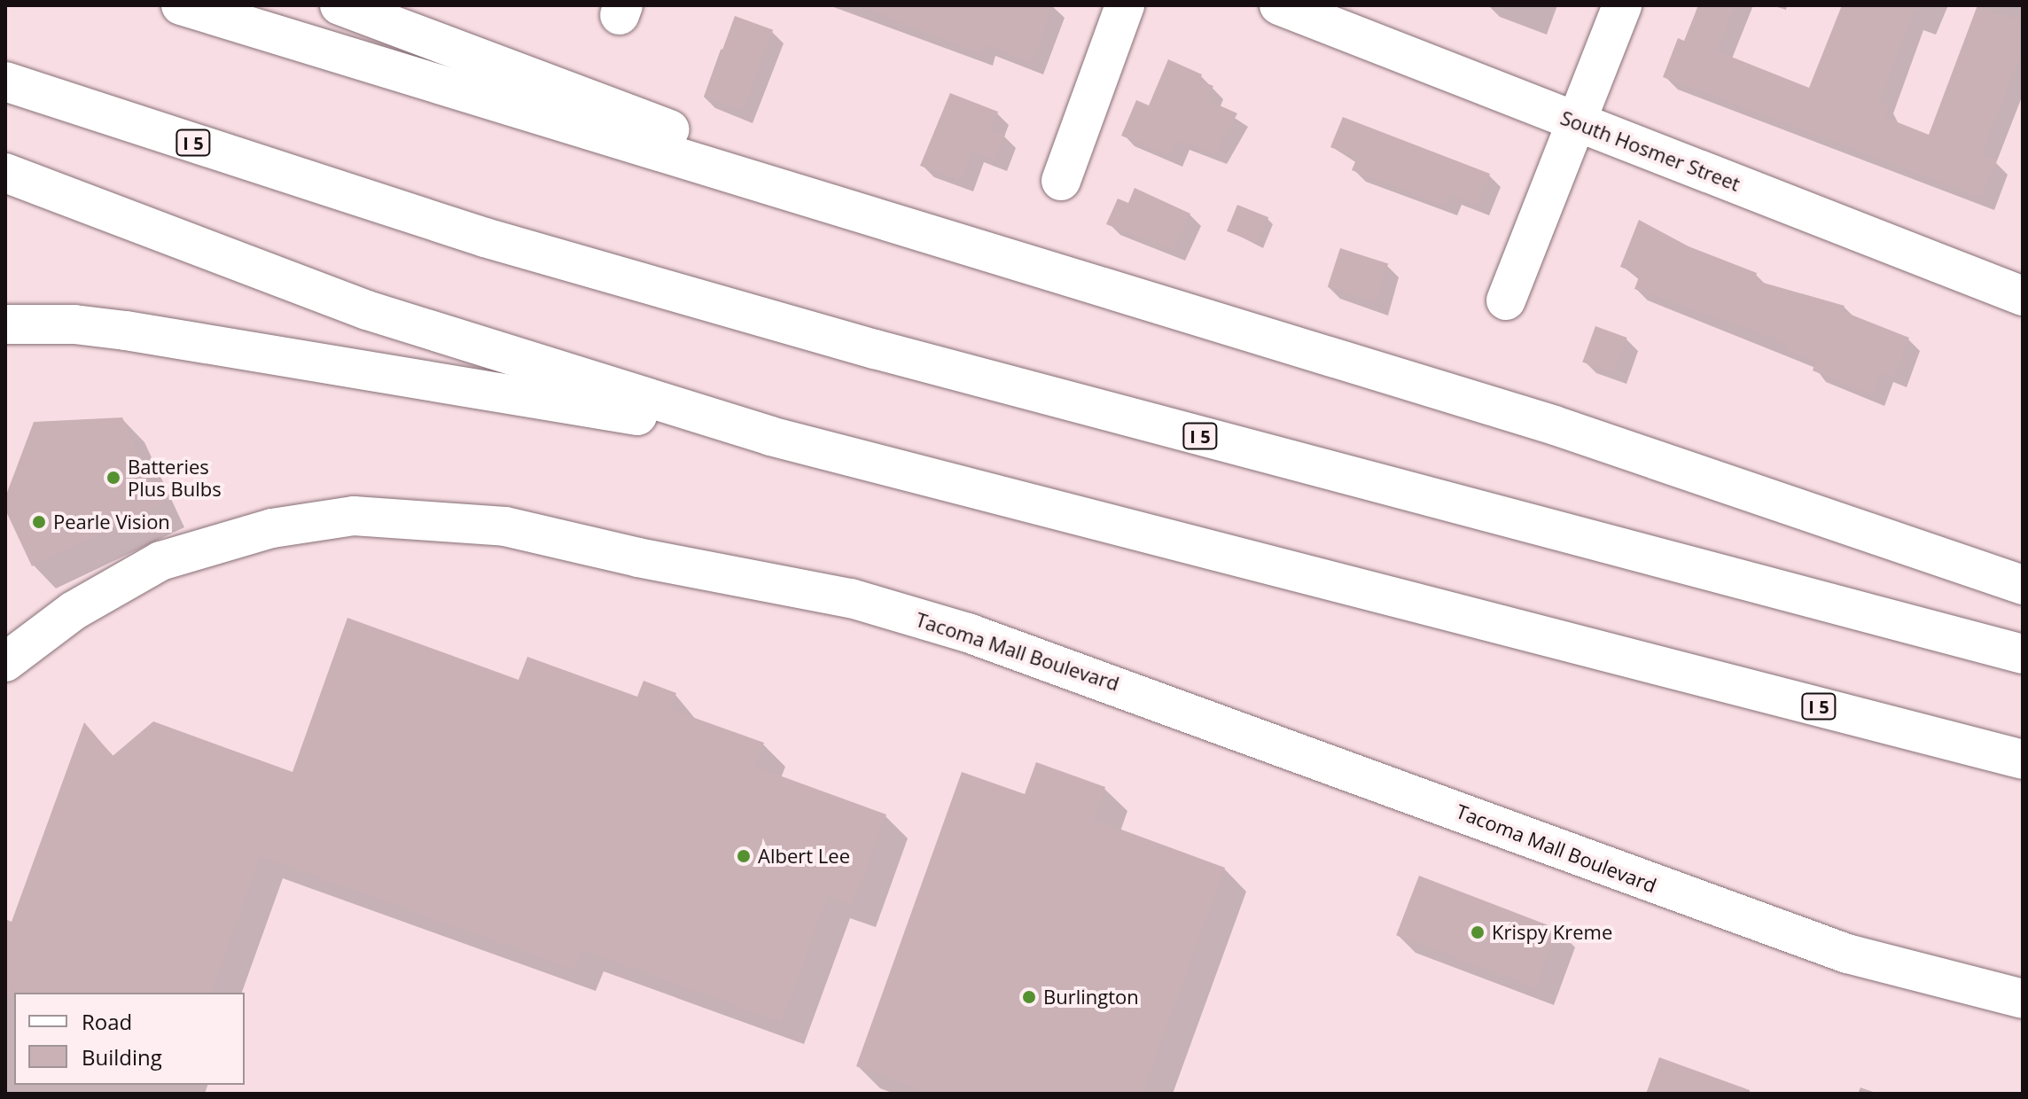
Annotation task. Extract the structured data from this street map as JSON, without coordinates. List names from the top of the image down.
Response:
{
  "streets": {
    "main road": ["I 5", "South Hosmer Street", "Tacoma Mall Boulevard"]
  },
  "places": [
    "Batteries Plus Bulbs",
    "Pearle Vision",
    "Albert Lee",
    "Krispy Kreme",
    "Burlington"
  ],
  "legend": ["Road", "Building"]
}
